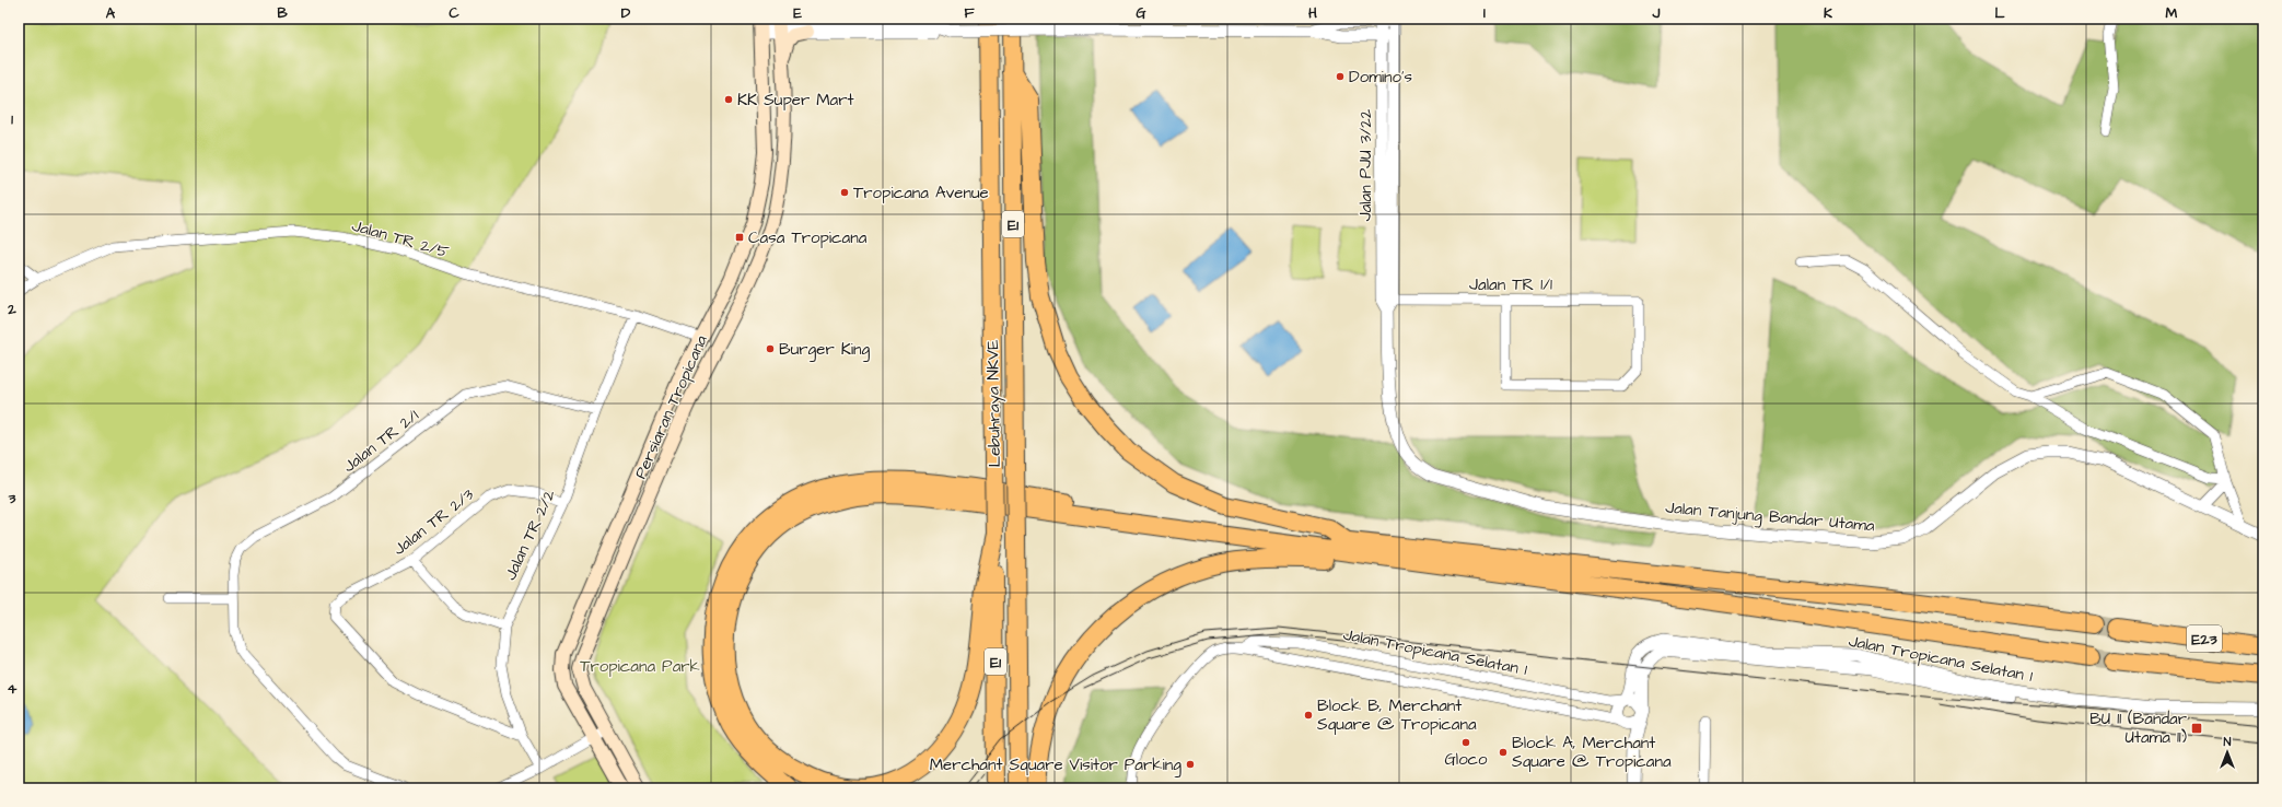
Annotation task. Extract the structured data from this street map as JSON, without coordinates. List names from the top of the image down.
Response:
{
  "streets": {
    "highway": ["E1", "Lebuhraya NKVE", "E23"],
    "main road": ["Persiaran Tropicana"],
    "street": [
      "Jalan PJU 3/22",
      "Jalan TR 2/5",
      "Jalan TR 1/1",
      "Jalan TR 2/1",
      "Jalan Tanjung Bandar Utama",
      "Jalan TR 2/3",
      "Jalan TR 2/2",
      "Jalan Tropicana Selatan 1"
    ]
  },
  "crossings": [
    ["Jalan PJU 3/22", "Jalan TR 1/1"],
    ["Jalan PJU 3/22", "Jalan Tanjung Bandar Utama"],
    ["Jalan TR 2/5", "Persiaran Tropicana"],
    ["Jalan TR 2/5", "Jalan TR 2/2"],
    ["Jalan TR 2/1", "Jalan TR 2/2"],
    ["Jalan TR 2/3", "Jalan TR 2/2"]
  ],
  "parks": ["Tropicana Park"],
  "places": {
    "other": [
      "Domino's",
      "KK Super Mart",
      "Tropicana Avenue",
      "Burger King",
      "Block B, Merchant Square @ Tropicana",
      "Gloco",
      "Block A, Merchant Square @ Tropicana",
      "Merchant Square Visitor Parking"
    ],
    "transit": ["Casa Tropicana", "BU 11 (Bandar Utama 11)"]
  },
  "north": "top",
  "grid": {
    "columns": [
      "A",
      "B",
      "C",
      "D",
      "E",
      "F",
      "G",
      "H",
      "I",
      "J",
      "K",
      "L",
      "M"
    ],
    "rows": [
      "1",
      "2",
      "3",
      "4"
    ]
  }
}
